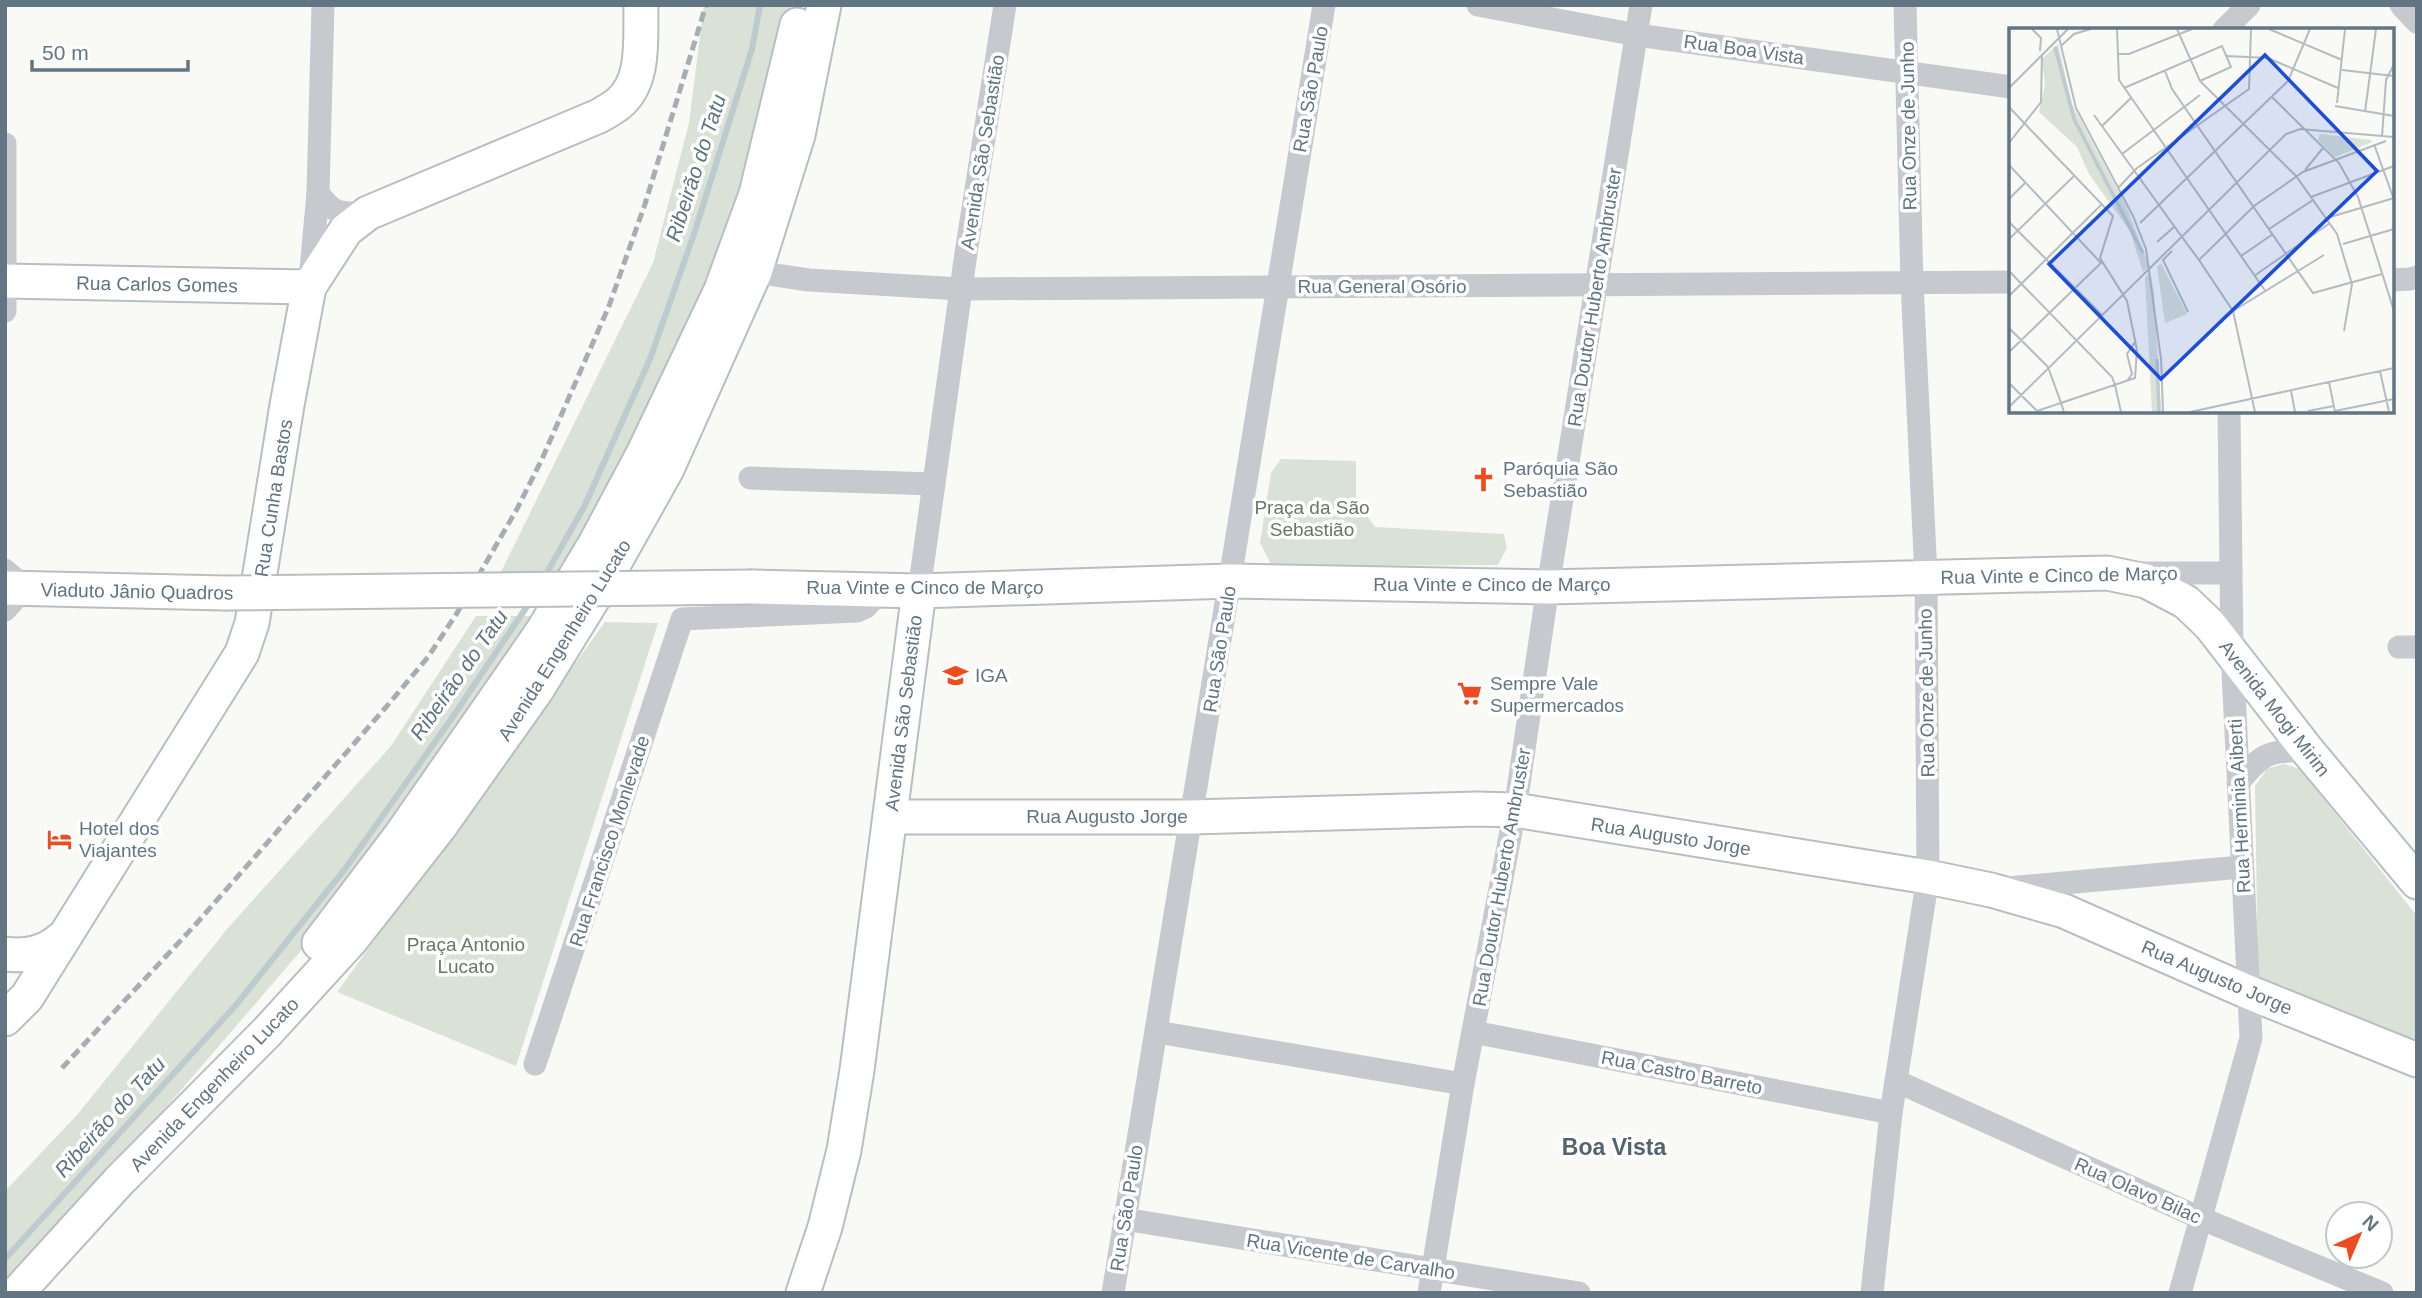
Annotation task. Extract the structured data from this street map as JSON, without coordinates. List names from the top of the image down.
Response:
{
  "streets": {
    "main road": [
      "Avenida São Sebastião",
      "Rua Carlos Gomes",
      "Rua Cunha Bastos",
      "Rua Vinte e Cinco de Março",
      "Viaduto Jânio Quadros",
      "Avenida Engenheiro Lucato",
      "Avenida Mogi Mirim",
      "Rua Augusto Jorge"
    ],
    "street": [
      "Rua Boa Vista",
      "Rua São Paulo",
      "Rua Onze de Junho",
      "Rua General Osório",
      "Rua Doutor Huberto Ambruster",
      "Rua Herminia Aiberti",
      "Rua Francisco Monlevade",
      "Rua Castro Barreto",
      "Rua Olavo Bilac",
      "Rua Vicente de Carvalho"
    ]
  },
  "crossings": [
    ["Rua Boa Vista", "Rua Onze de Junho"],
    ["Rua Boa Vista", "Rua Doutor Huberto Ambruster"],
    ["Rua São Paulo", "Rua General Osório"],
    ["Rua São Paulo", "Rua Vinte e Cinco de Março"],
    ["Rua São Paulo", "Rua Augusto Jorge"],
    ["Rua São Paulo", "Rua Vicente de Carvalho"],
    ["Rua Onze de Junho", "Rua General Osório"],
    ["Rua Onze de Junho", "Rua Vinte e Cinco de Março"],
    ["Rua Onze de Junho", "Rua Augusto Jorge"],
    ["Rua Onze de Junho", "Rua Castro Barreto"],
    ["Rua Onze de Junho", "Rua Olavo Bilac"],
    ["Avenida São Sebastião", "Rua General Osório"],
    ["Avenida São Sebastião", "Rua Vinte e Cinco de Março"],
    ["Avenida São Sebastião", "Rua Augusto Jorge"],
    ["Rua Carlos Gomes", "Rua Cunha Bastos"],
    ["Rua General Osório", "Rua Doutor Huberto Ambruster"],
    ["Rua General Osório", "Avenida Engenheiro Lucato"],
    ["Rua Doutor Huberto Ambruster", "Rua Vinte e Cinco de Março"],
    ["Rua Doutor Huberto Ambruster", "Rua Augusto Jorge"],
    ["Rua Doutor Huberto Ambruster", "Rua Castro Barreto"],
    ["Rua Doutor Huberto Ambruster", "Rua Vicente de Carvalho"],
    ["Rua Vinte e Cinco de Março", "Viaduto Jânio Quadros"],
    ["Rua Vinte e Cinco de Março", "Avenida Mogi Mirim"],
    ["Rua Vinte e Cinco de Março", "Rua Herminia Aiberti"],
    ["Rua Vinte e Cinco de Março", "Rua Francisco Monlevade"],
    ["Avenida Mogi Mirim", "Rua Herminia Aiberti"],
    ["Rua Herminia Aiberti", "Rua Augusto Jorge"],
    ["Rua Herminia Aiberti", "Rua Olavo Bilac"]
  ],
  "districts": ["Boa Vista"],
  "water": ["Ribeirão do Tatu"],
  "parks": ["Praça da São Sebastião", "Praça Antonio Lucato"],
  "places": {
    "church": ["Paróquia São Sebastião"],
    "school or university": ["IGA"],
    "supermarket": ["Sempre Vale Supermercados"],
    "hotel": ["Hotel dos Viajantes"]
  },
  "scale_bar": "50 m",
  "north": "top right"
}
